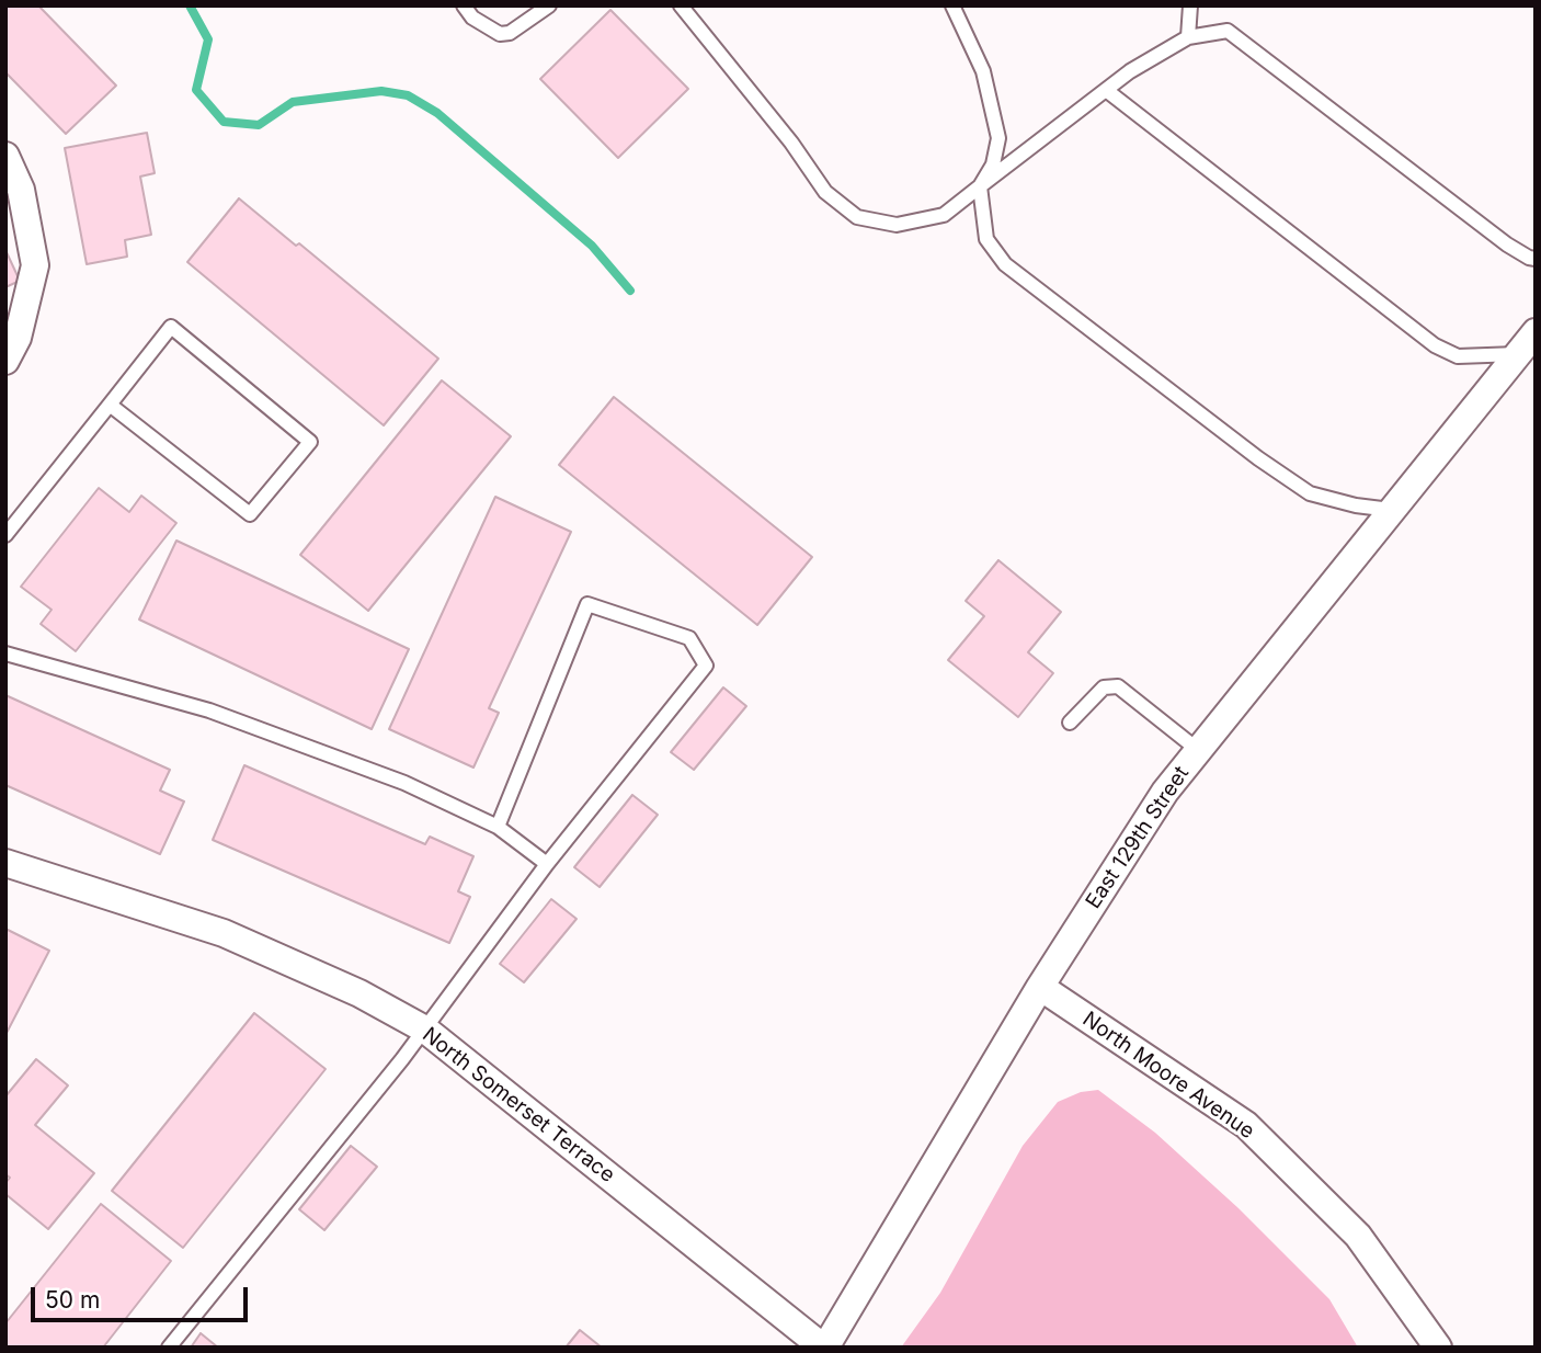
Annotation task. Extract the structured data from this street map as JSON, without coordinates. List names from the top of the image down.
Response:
{
  "streets": {
    "street": ["East 129th Street", "North Moore Avenue", "North Somerset Terrace"]
  },
  "crossings": [
    ["East 129th Street", "North Moore Avenue"],
    ["East 129th Street", "North Somerset Terrace"]
  ],
  "scale_bar": "50 m"
}
